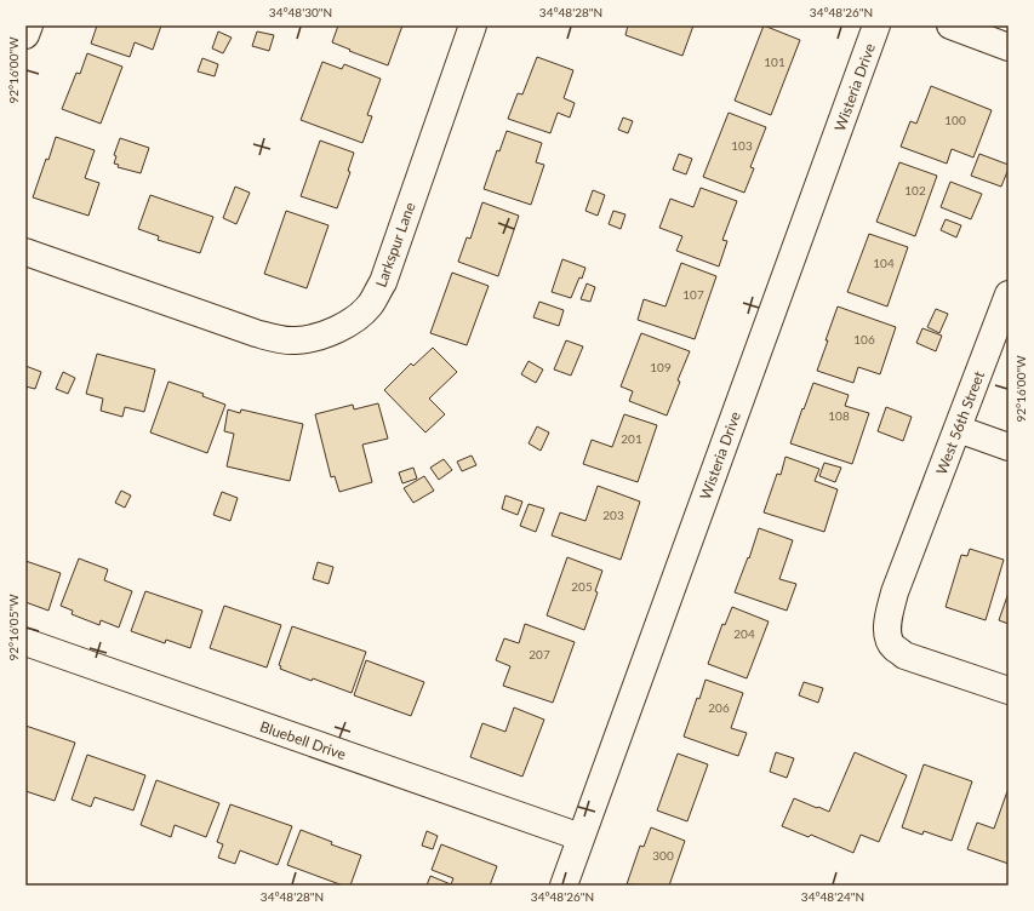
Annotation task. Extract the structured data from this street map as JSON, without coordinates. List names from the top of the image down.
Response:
{
  "streets": {
    "street": [
      "Wisteria Drive",
      "Larkspur Lane",
      "West 56th Street",
      "Bluebell Drive"
    ]
  },
  "crossings": [
    ["Wisteria Drive", "Bluebell Drive"]
  ],
  "house_numbers": [
    "101",
    "100",
    "103",
    "102",
    "104",
    "107",
    "106",
    "109",
    "108",
    "201",
    "203",
    "205",
    "204",
    "207",
    "206",
    "300"
  ],
  "coordinates": [
    "34°48'30\"N",
    "34°48'28\"N",
    "34°48'26\"N",
    "92°16'00\"W",
    "92°16'05\"W",
    "34°48'24\"N"
  ]
}
